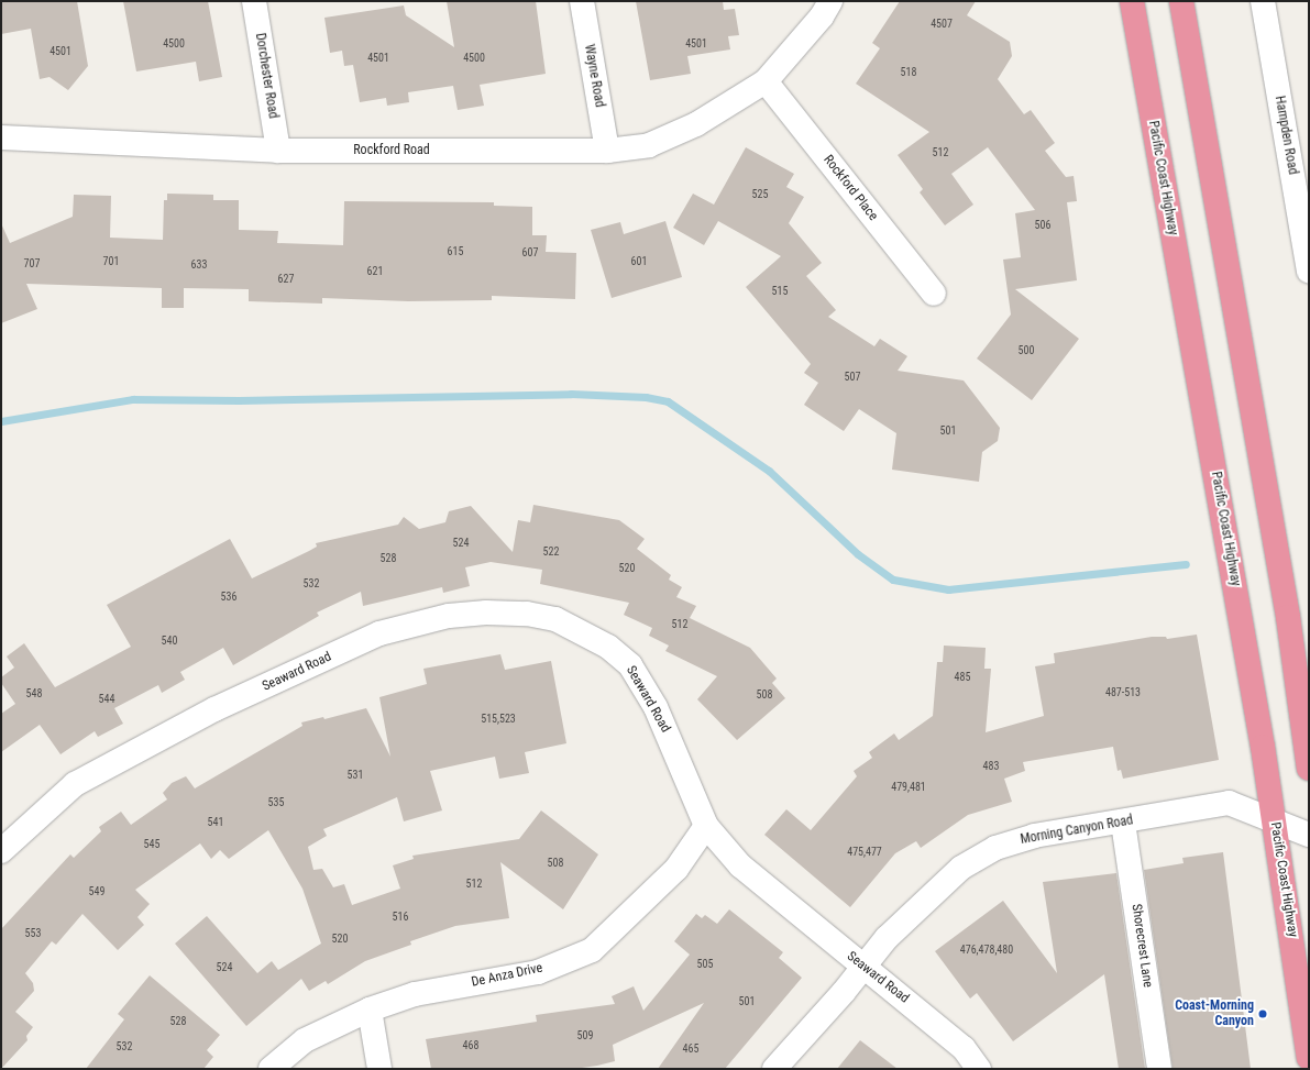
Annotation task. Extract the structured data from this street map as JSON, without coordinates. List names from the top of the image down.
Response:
{
  "streets": {
    "highway": ["Pacific Coast Highway"],
    "street": [
      "Dorchester Road",
      "Wayne Road",
      "Hampden Road",
      "Rockford Road",
      "Rockford Place",
      "Seaward Road",
      "Morning Canyon Road",
      "Shorecrest Lane",
      "De Anza Drive"
    ]
  },
  "crossings": [
    ["Dorchester Road", "Rockford Road"],
    ["Wayne Road", "Rockford Road"],
    ["Rockford Road", "Rockford Place"],
    ["Pacific Coast Highway", "Morning Canyon Road"],
    ["Seaward Road", "Morning Canyon Road"],
    ["Seaward Road", "De Anza Drive"],
    ["Morning Canyon Road", "Shorecrest Lane"]
  ],
  "places": ["Coast-Morning Canyon"],
  "house_numbers": [
    "4507",
    "4500",
    "4501",
    "4501",
    "4501",
    "4500",
    "518",
    "512",
    "525",
    "506",
    "615",
    "607",
    "701",
    "601",
    "707",
    "633",
    "621",
    "627",
    "515",
    "500",
    "507",
    "501",
    "524",
    "522",
    "528",
    "520",
    "532",
    "536",
    "512",
    "540",
    "485",
    "487-513",
    "548",
    "508",
    "544",
    "515,523",
    "483",
    "531",
    "479,481",
    "535",
    "541",
    "545",
    "475,477",
    "508",
    "512",
    "549",
    "516",
    "553",
    "520",
    "476,478,480",
    "505",
    "524",
    "501",
    "528",
    "509",
    "468",
    "532",
    "465"
  ]
}
